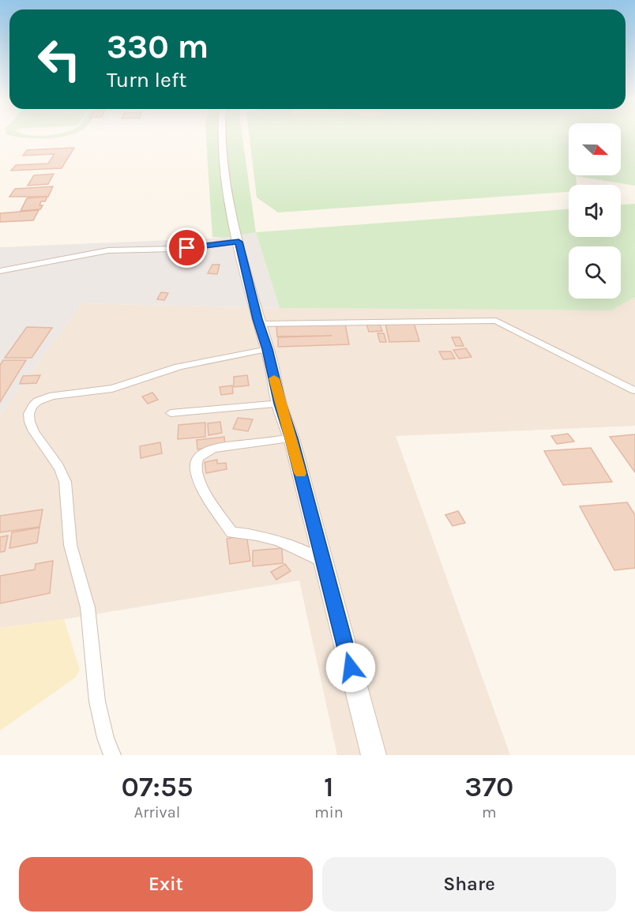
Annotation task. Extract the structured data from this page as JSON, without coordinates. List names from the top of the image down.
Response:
{
  "north": "right",
  "page": {
    "turn": ["330 m", "Turn left"],
    "eta": [
      "07:55",
      "Arrival",
      "1",
      "min",
      "370",
      "m"
    ],
    "buttons": ["Exit", "Share"]
  }
}
